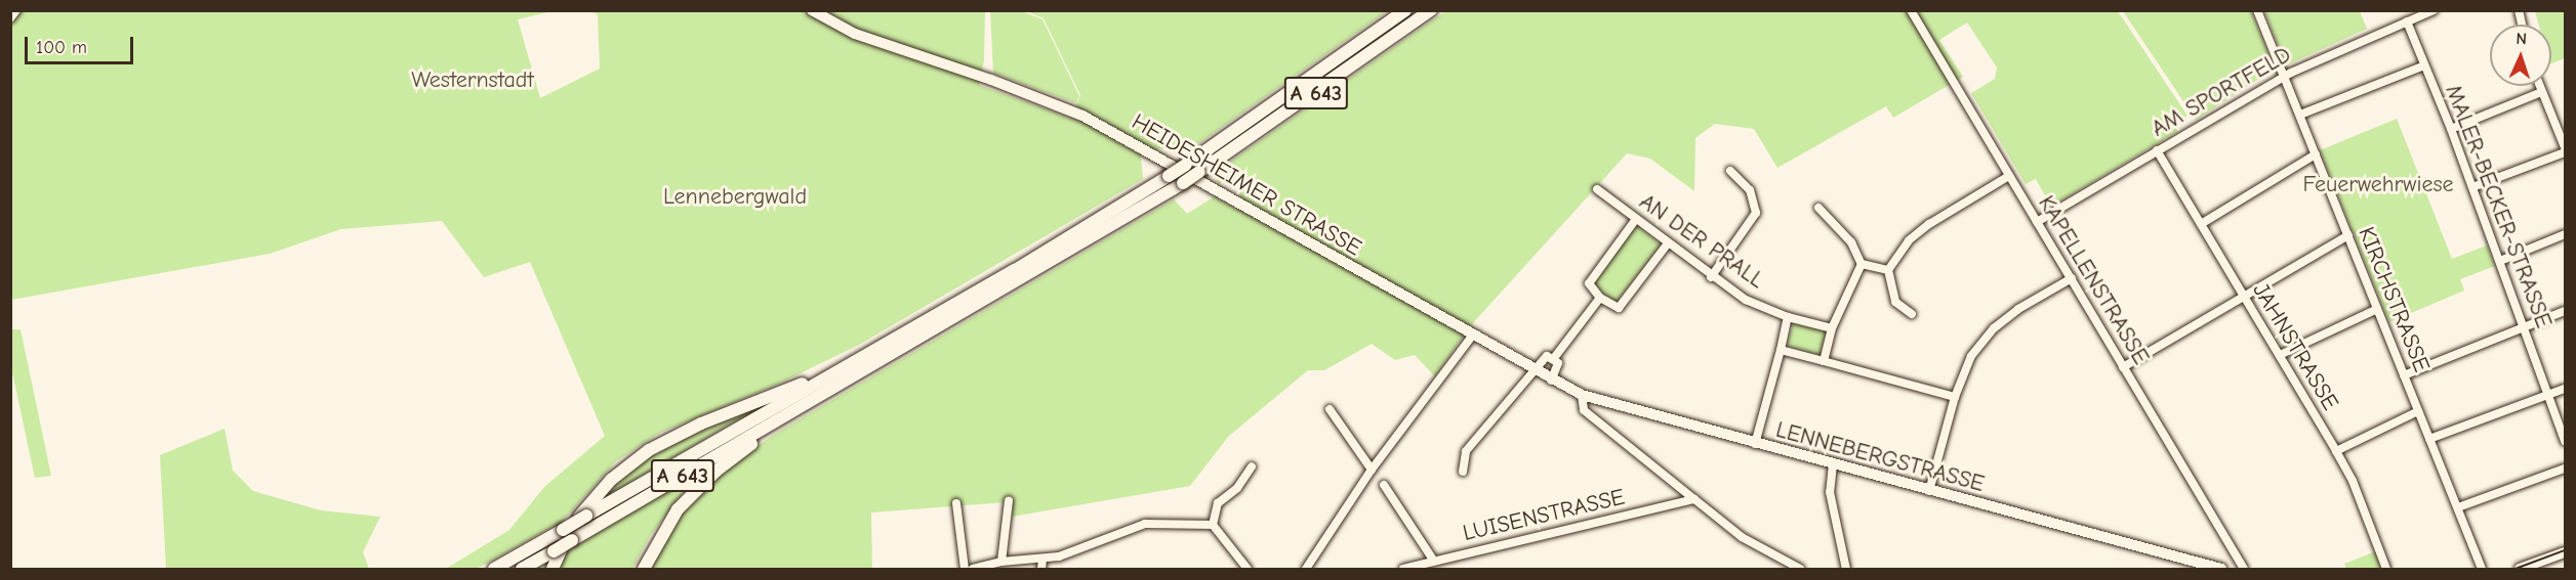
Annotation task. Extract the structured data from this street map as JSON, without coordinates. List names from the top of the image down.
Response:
{
  "streets": {
    "highway": ["A 643"],
    "main road": ["HEIDESHEIMER STRASSE", "LENNEBERGSTRASSE"],
    "street": [
      "AM SPORTFELD",
      "MALER-BECKER-STRASSE",
      "AN DER PRALL",
      "KAPELLENSTRASSE",
      "KIRCHSTRASSE",
      "JAHNSTRASSE",
      "LUISENSTRASSE"
    ]
  },
  "crossings": [
    ["AM SPORTFELD", "MALER-BECKER-STRASSE"],
    ["AM SPORTFELD", "KAPELLENSTRASSE"],
    ["AM SPORTFELD", "KIRCHSTRASSE"],
    ["AM SPORTFELD", "JAHNSTRASSE"],
    ["HEIDESHEIMER STRASSE", "LENNEBERGSTRASSE"]
  ],
  "parks": ["Westernstadt", "Feuerwehrwiese", "Lennebergwald"],
  "scale_bar": "100 m",
  "north": "top"
}
